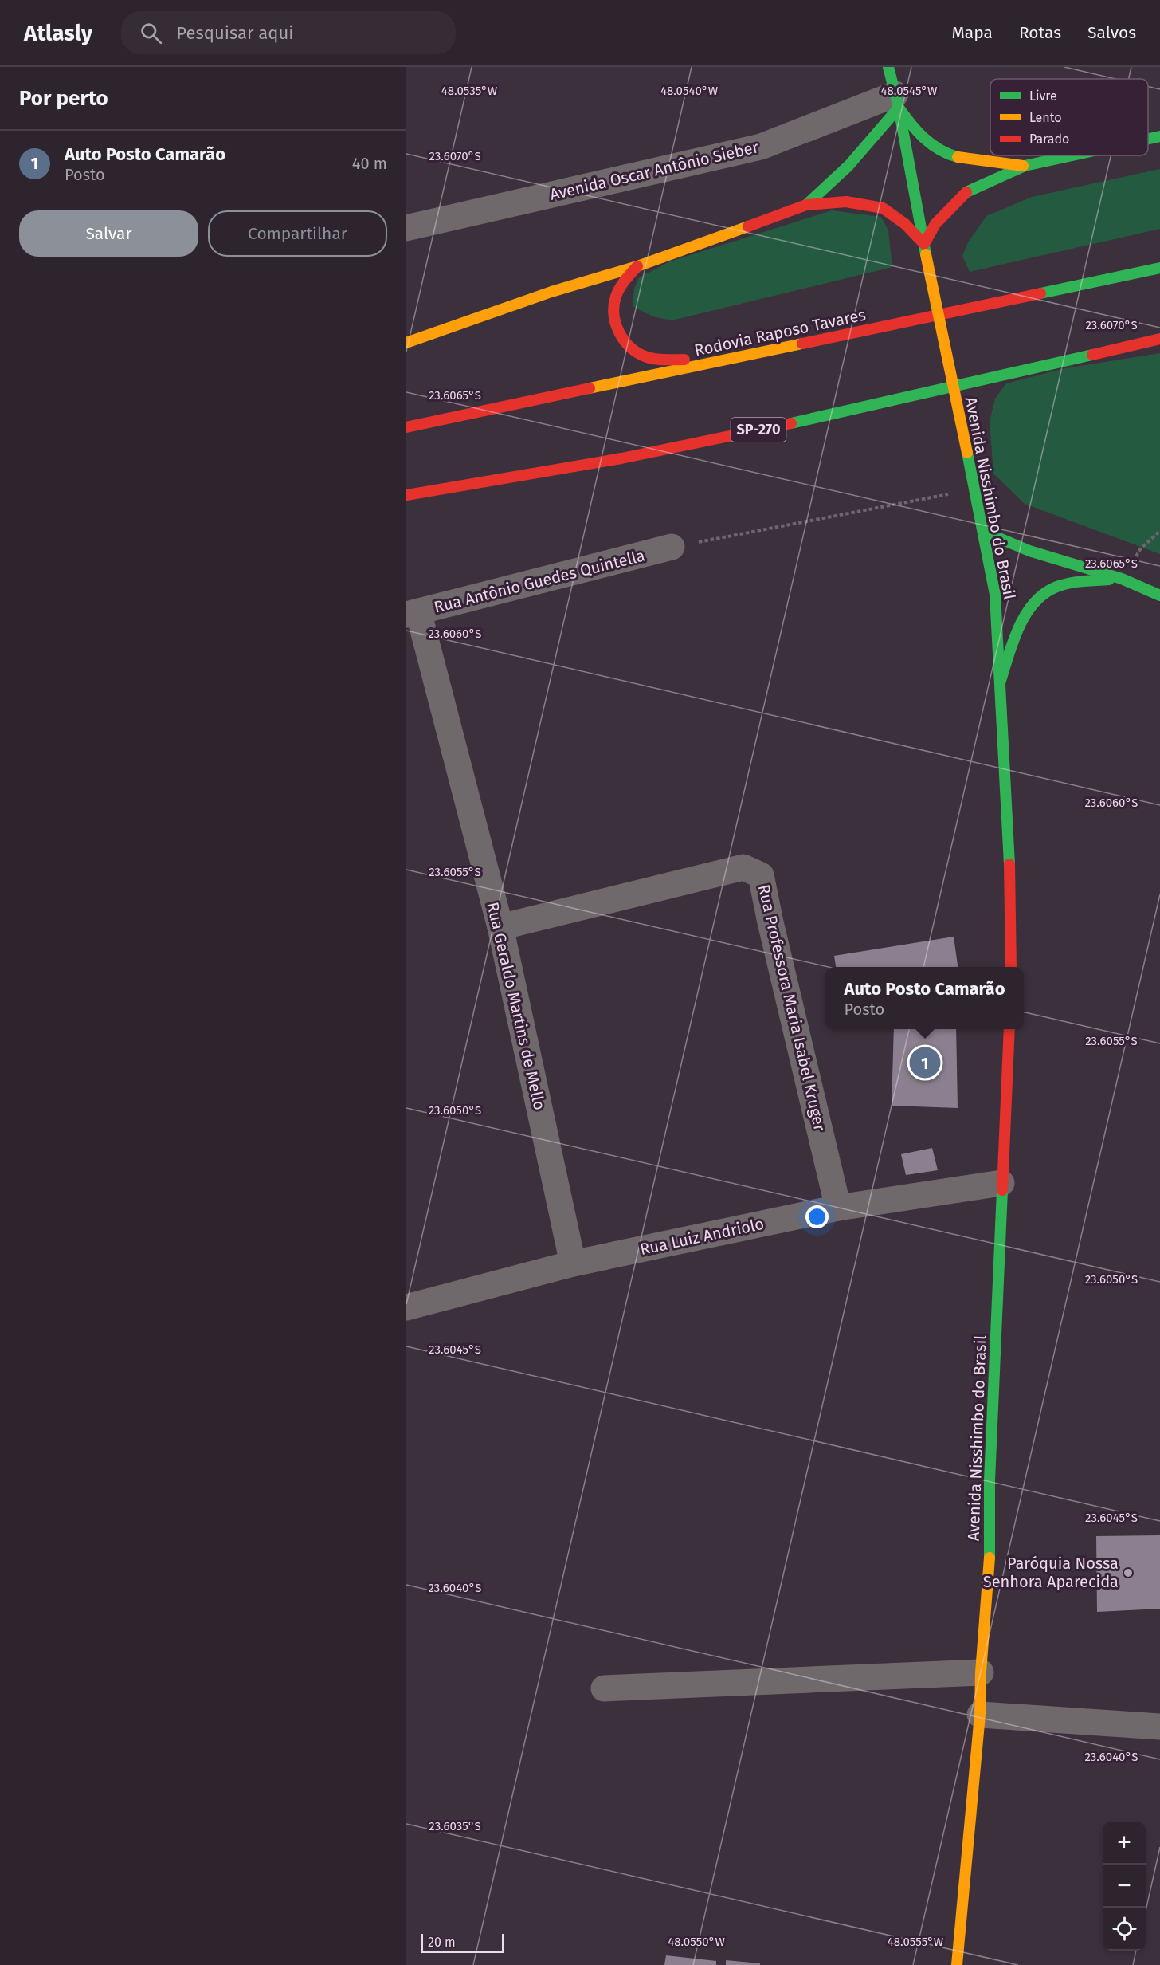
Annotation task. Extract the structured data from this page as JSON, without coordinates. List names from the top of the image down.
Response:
{
  "streets": {
    "main road": ["Rodovia Raposo Tavares", "SP-270", "Avenida Nisshimbo do Brasil"],
    "street": [
      "Avenida Oscar Antônio Sieber",
      "Rua Antônio Guedes Quintella",
      "Rua Geraldo Martins de Mello",
      "Rua Professora Maria Isabel Kruger",
      "Rua Luiz Andriolo"
    ]
  },
  "crossings": [
    ["Avenida Oscar Antônio Sieber", "Avenida Nisshimbo do Brasil"],
    ["Avenida Nisshimbo do Brasil", "Rua Luiz Andriolo"],
    ["Rua Antônio Guedes Quintella", "Rua Geraldo Martins de Mello"],
    ["Rua Geraldo Martins de Mello", "Rua Professora Maria Isabel Kruger"],
    ["Rua Geraldo Martins de Mello", "Rua Luiz Andriolo"],
    ["Rua Professora Maria Isabel Kruger", "Rua Luiz Andriolo"]
  ],
  "places": ["Paróquia Nossa Senhora Aparecida"],
  "legend": ["Livre", "Lento", "Parado"],
  "scale_bar": "20 m",
  "page": {
    "header": "Atlasly",
    "search": "Pesquisar aqui",
    "nav": ["Mapa", "Rotas", "Salvos"],
    "heading": "Por perto",
    "list": [
      {
        "mark": "1",
        "name": "Auto Posto Camarão",
        "note": "Posto",
        "value": "40 m"
      }
    ],
    "buttons": ["Salvar", "Compartilhar"],
    "popup": ["Auto Posto Camarão", "Posto"],
    "pins": "1",
    "map_buttons": ["+", "−"],
    "scale": "20 m"
  },
  "coordinates": [
    "48.0535°W",
    "48.0540°W",
    "48.0545°W",
    "23.6070°S",
    "23.6065°S",
    "23.6060°S",
    "23.6055°S",
    "23.6050°S",
    "23.6045°S",
    "23.6040°S",
    "23.6035°S",
    "48.0550°W",
    "48.0555°W"
  ]
}
